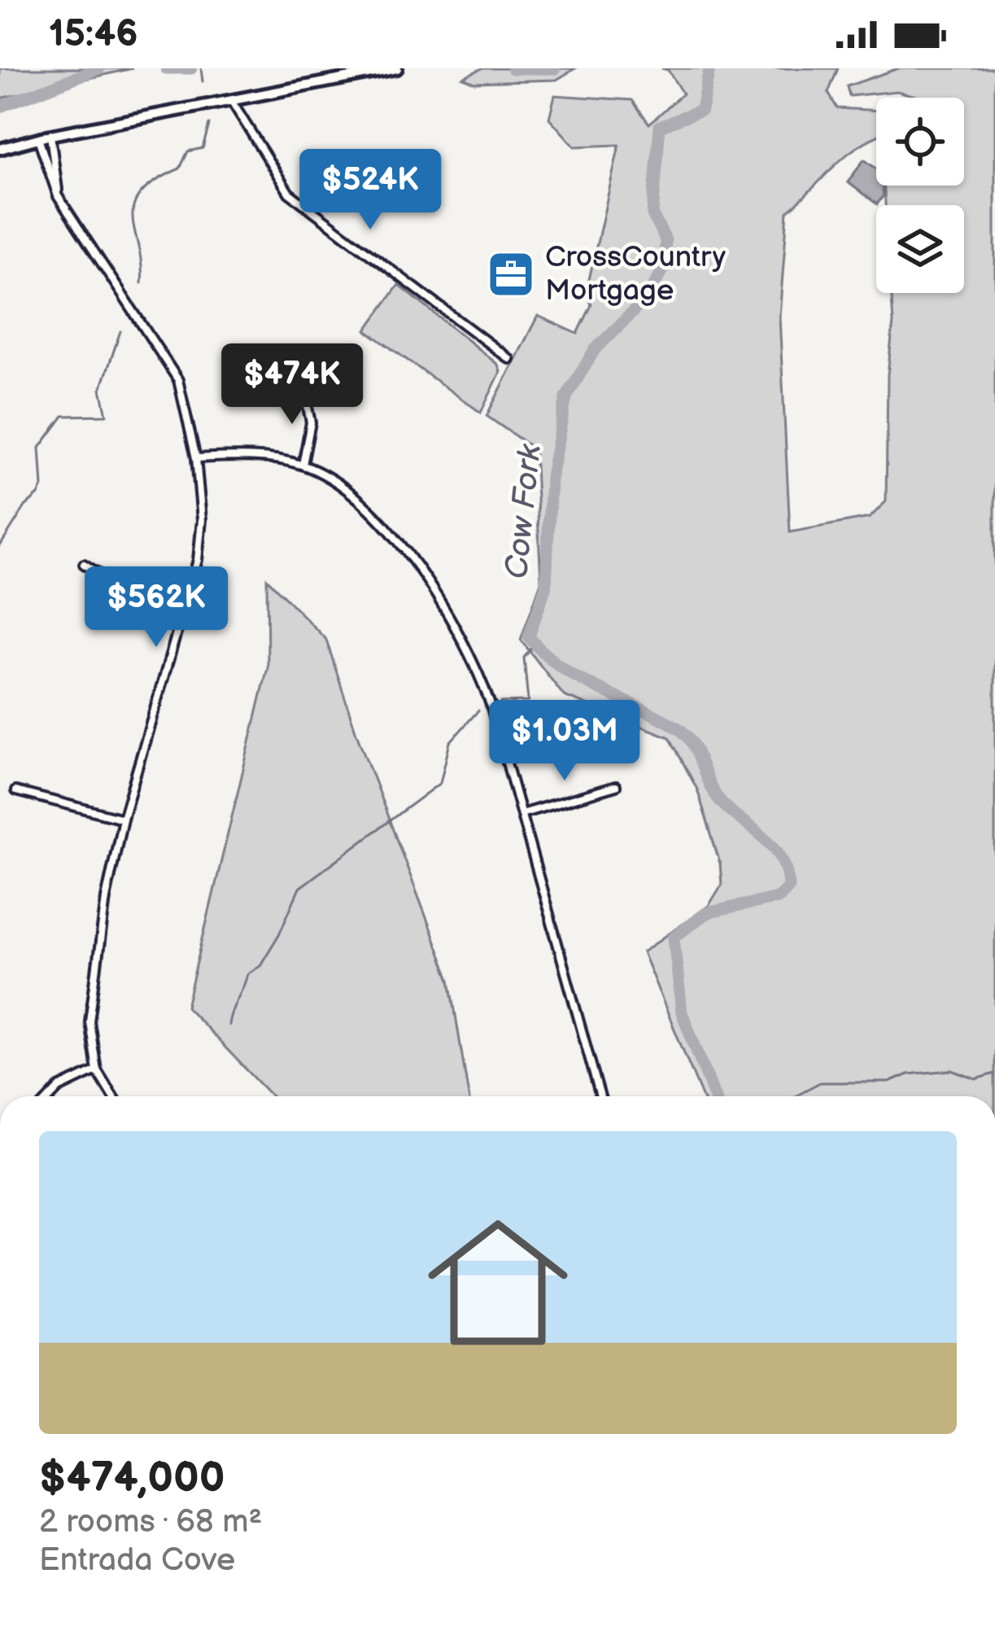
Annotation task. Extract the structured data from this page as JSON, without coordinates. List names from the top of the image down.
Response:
{
  "water": ["Cow Fork"],
  "places": {
    "office": ["CrossCountry Mortgage"]
  },
  "page": {
    "status": "15:46",
    "price": [
      "$524K",
      "$474K",
      "$562K",
      "$1.03M"
    ],
    "list": [
      {
        "name": "$474,000",
        "note": "2 rooms · 68 m² · Entrada Cove"
      }
    ]
  }
}
